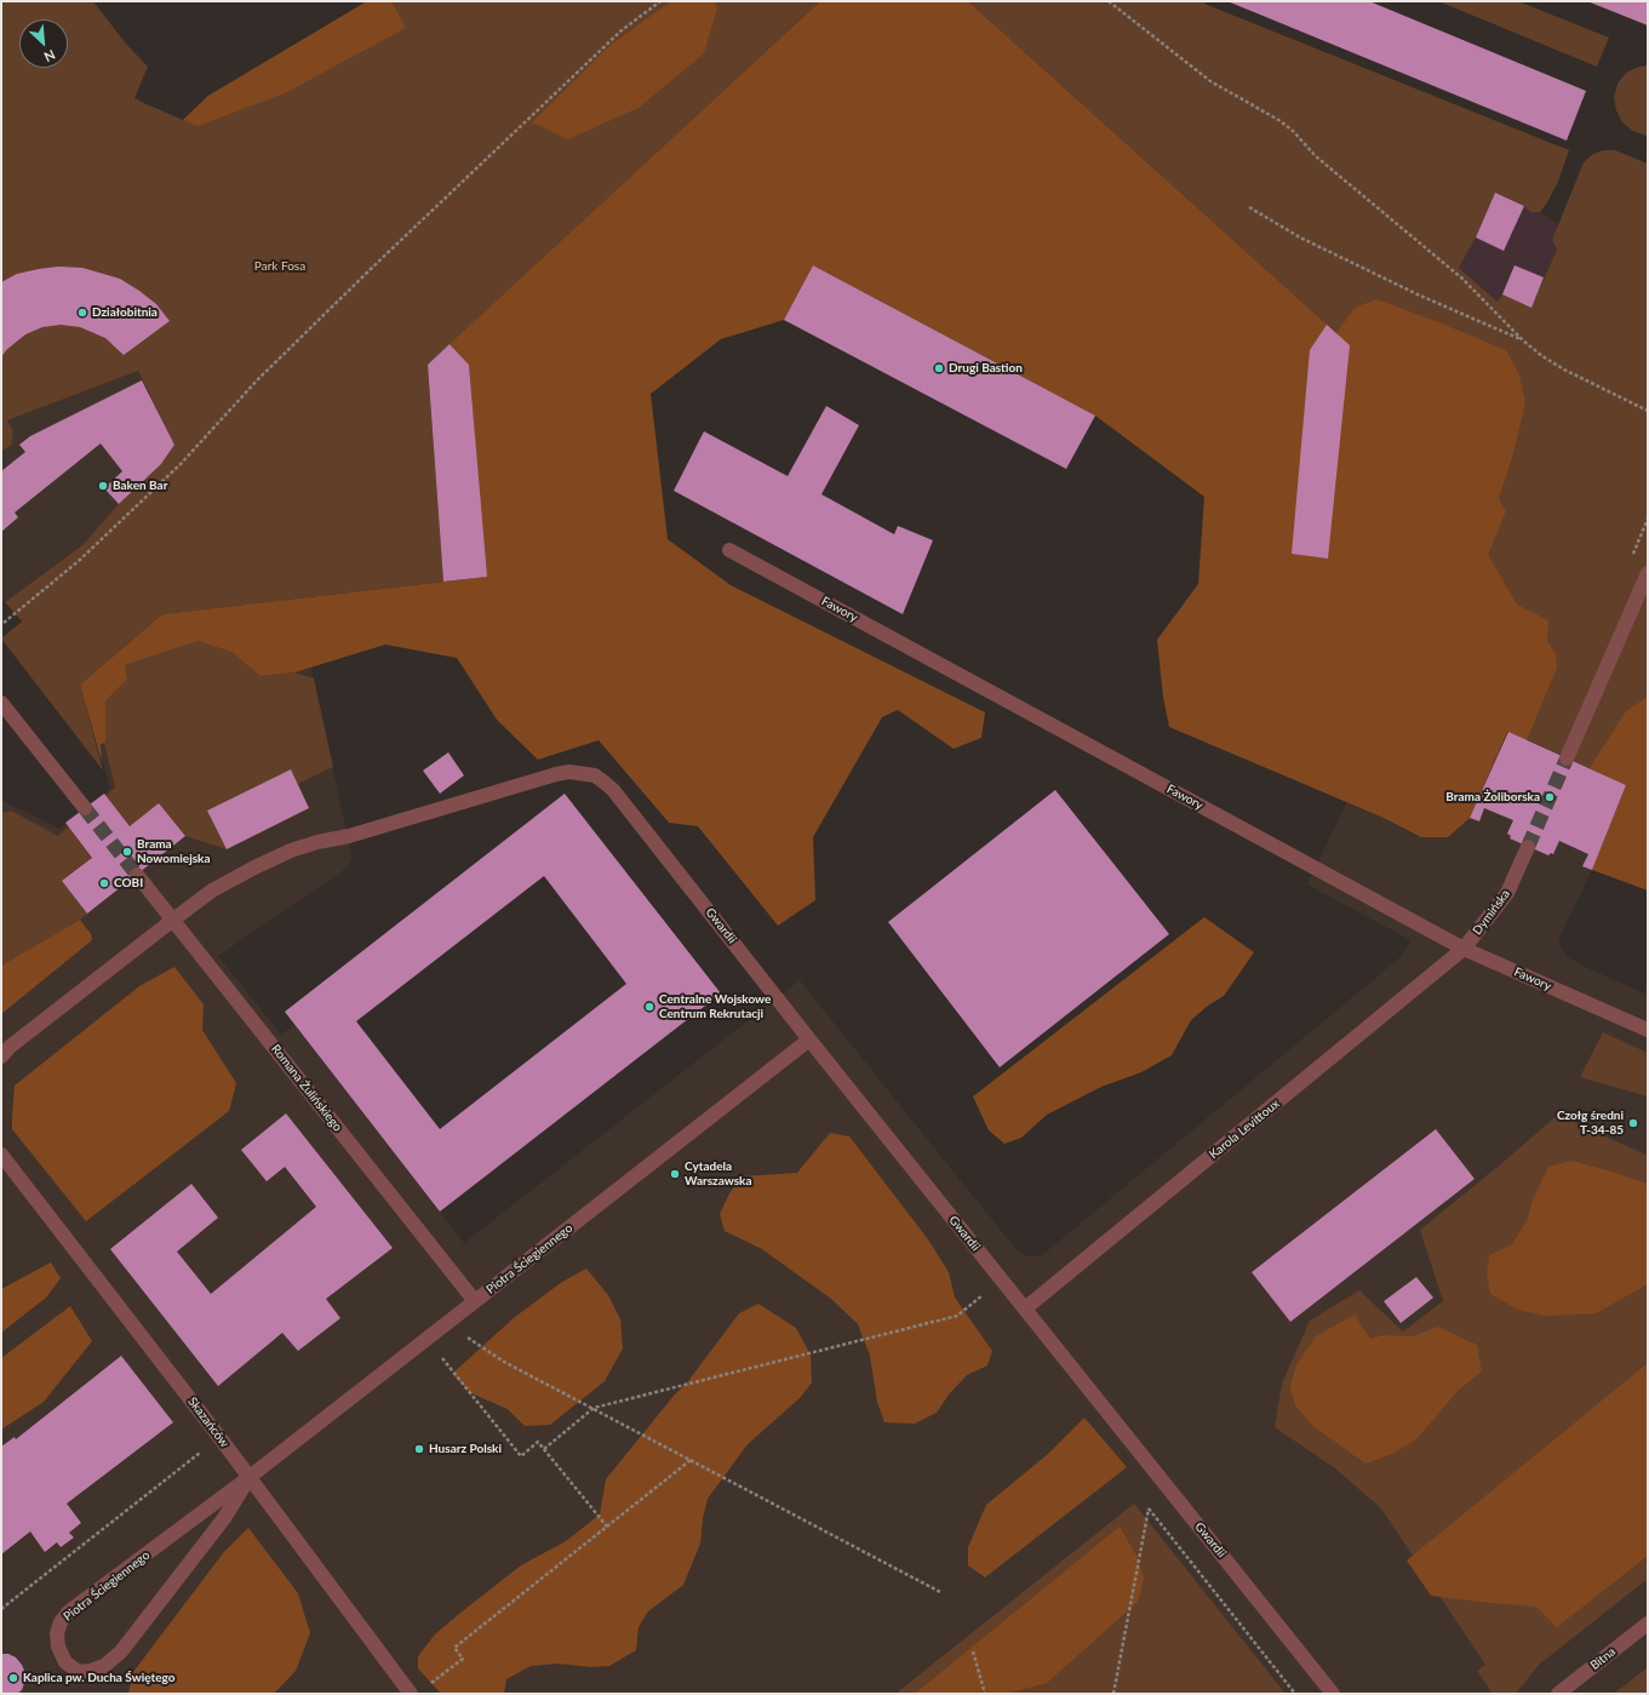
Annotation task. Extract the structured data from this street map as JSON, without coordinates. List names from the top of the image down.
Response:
{
  "streets": {
    "lane": [
      "Fawory",
      "Dymińska",
      "Gwardii",
      "Romana Żulińskiego",
      "Karola Levittoux",
      "Piotra Ściegiennego",
      "Skazańców",
      "Bitna"
    ]
  },
  "crossings": [
    ["Fawory", "Dymińska"],
    ["Fawory", "Karola Levittoux"],
    ["Dymińska", "Karola Levittoux"],
    ["Gwardii", "Romana Żulińskiego"],
    ["Gwardii", "Karola Levittoux"],
    ["Gwardii", "Piotra Ściegiennego"],
    ["Romana Żulińskiego", "Piotra Ściegiennego"],
    ["Piotra Ściegiennego", "Skazańców"]
  ],
  "parks": ["Park Fosa"],
  "places": [
    "Działobitnia",
    "Drugi Bastion",
    "Baken Bar",
    "Brama Żoliborska",
    "Brama Nowomiejska",
    "COBI",
    "Centralne Wojskowe Centrum Rekrutacji",
    "Czołg średni T-34-85",
    "Cytadela Warszawska",
    "Husarz Polski",
    "Kaplica pw. Ducha Świętego"
  ],
  "north": "bottom right"
}
